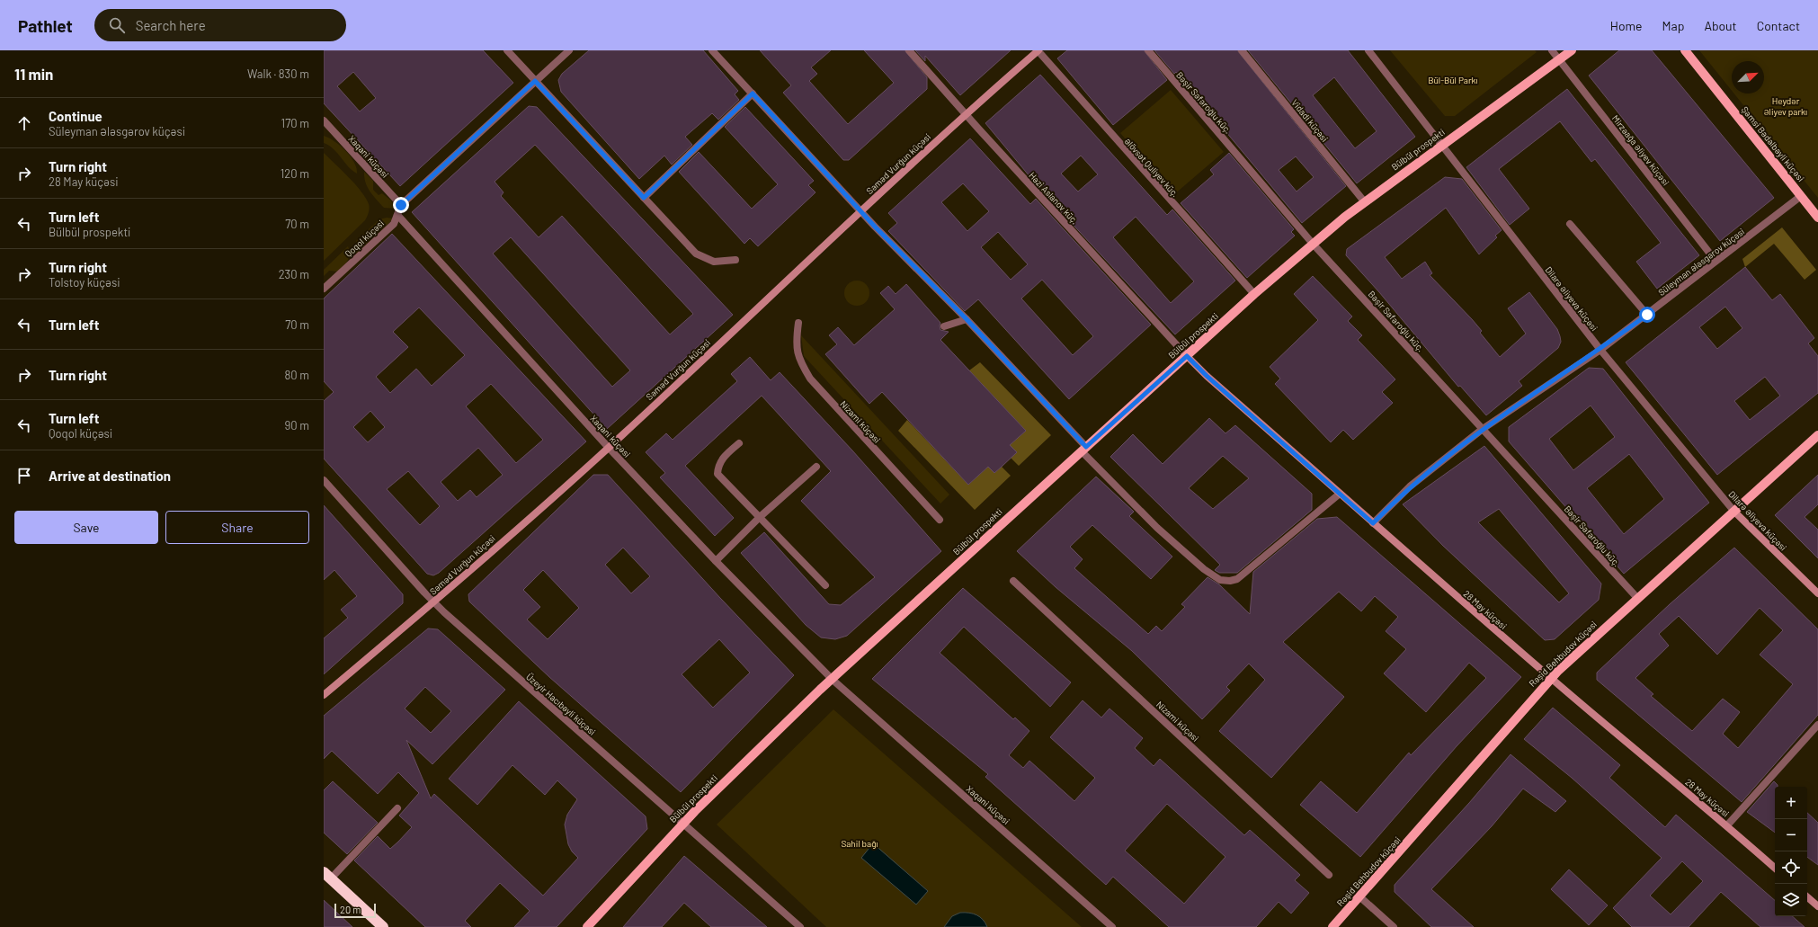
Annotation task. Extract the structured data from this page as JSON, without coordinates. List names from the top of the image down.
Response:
{
  "streets": {
    "main road": [
      "Şəmsi Bədəlbəyli küçəsi",
      "Bülbül prospekti",
      "Səməd Vurğun küçəsi",
      "Dilarə Əliyeva küçəsi",
      "28 May küçəsi",
      "Rəşid Behbudov küçəsi"
    ],
    "street": [
      "Bəşir Səfəroğlu küç.",
      "Vidadi küçəsi",
      "Mirzəağa Əliyev küçəsi",
      "Xaqani küçəsi",
      "Əlövsət Quliyev küç.",
      "Həzi Aslanov küç.",
      "Qoqol küçəsi",
      "Süleyman Ələsgərov küçəsi",
      "Nizami küçəsi",
      "Üzeyir Hacıbəyli küçəsi"
    ]
  },
  "crossings": [
    ["Bəşir Səfəroğlu küç.", "Bülbül prospekti"],
    ["Bəşir Səfəroğlu küç.", "Süleyman Ələsgərov küçəsi"],
    ["Bəşir Səfəroğlu küç.", "Rəşid Behbudov küçəsi"],
    ["Vidadi küçəsi", "Bülbül prospekti"],
    ["Şəmsi Bədəlbəyli küçəsi", "Süleyman Ələsgərov küçəsi"],
    ["Bülbül prospekti", "Mirzəağa Əliyev küçəsi"],
    ["Bülbül prospekti", "Xaqani küçəsi"],
    ["Bülbül prospekti", "Əlövsət Quliyev küç."],
    ["Bülbül prospekti", "Həzi Aslanov küç."],
    ["Bülbül prospekti", "Dilarə Əliyeva küçəsi"],
    ["Bülbül prospekti", "28 May küçəsi"],
    ["Bülbül prospekti", "Üzeyir Hacıbəyli küçəsi"],
    ["Mirzəağa Əliyev küçəsi", "Süleyman Ələsgərov küçəsi"],
    ["Xaqani küçəsi", "Səməd Vurğun küçəsi"],
    ["Xaqani küçəsi", "Qoqol küçəsi"],
    ["Səməd Vurğun küçəsi", "Əlövsət Quliyev küç."],
    ["Səməd Vurğun küçəsi", "Həzi Aslanov küç."],
    ["Səməd Vurğun küçəsi", "Üzeyir Hacıbəyli küçəsi"],
    ["Həzi Aslanov küç.", "28 May küçəsi"],
    ["Süleyman Ələsgərov küçəsi", "Dilarə Əliyeva küçəsi"],
    ["Süleyman Ələsgərov küçəsi", "28 May küçəsi"],
    ["Dilarə Əliyeva küçəsi", "Rəşid Behbudov küçəsi"],
    ["28 May küçəsi", "Rəşid Behbudov küçəsi"]
  ],
  "parks": ["Bül-Bül Parkı", "Heydər Əliyev parkı", "Sahil bağı"],
  "scale_bar": "20 m",
  "north": "top right",
  "page": {
    "header": "Pathlet",
    "search": "Search here",
    "nav": [
      "Home",
      "Map",
      "About",
      "Contact"
    ],
    "heading": ["11 min", "Walk · 830 m"],
    "list": [
      ["Continue", "Süleyman Ələsgərov küçəsi", "170 m"],
      ["Turn right", "28 May küçəsi", "120 m"],
      ["Turn left", "Bülbül prospekti", "70 m"],
      ["Turn right", "Tolstoy küçəsi", "230 m"],
      ["Turn left", "70 m"],
      ["Turn right", "80 m"],
      ["Turn left", "Qoqol küçəsi", "90 m"],
      "Arrive at destination"
    ],
    "buttons": ["Save", "Share"],
    "map_buttons": ["+", "−"],
    "scale": "20 m"
  }
}
